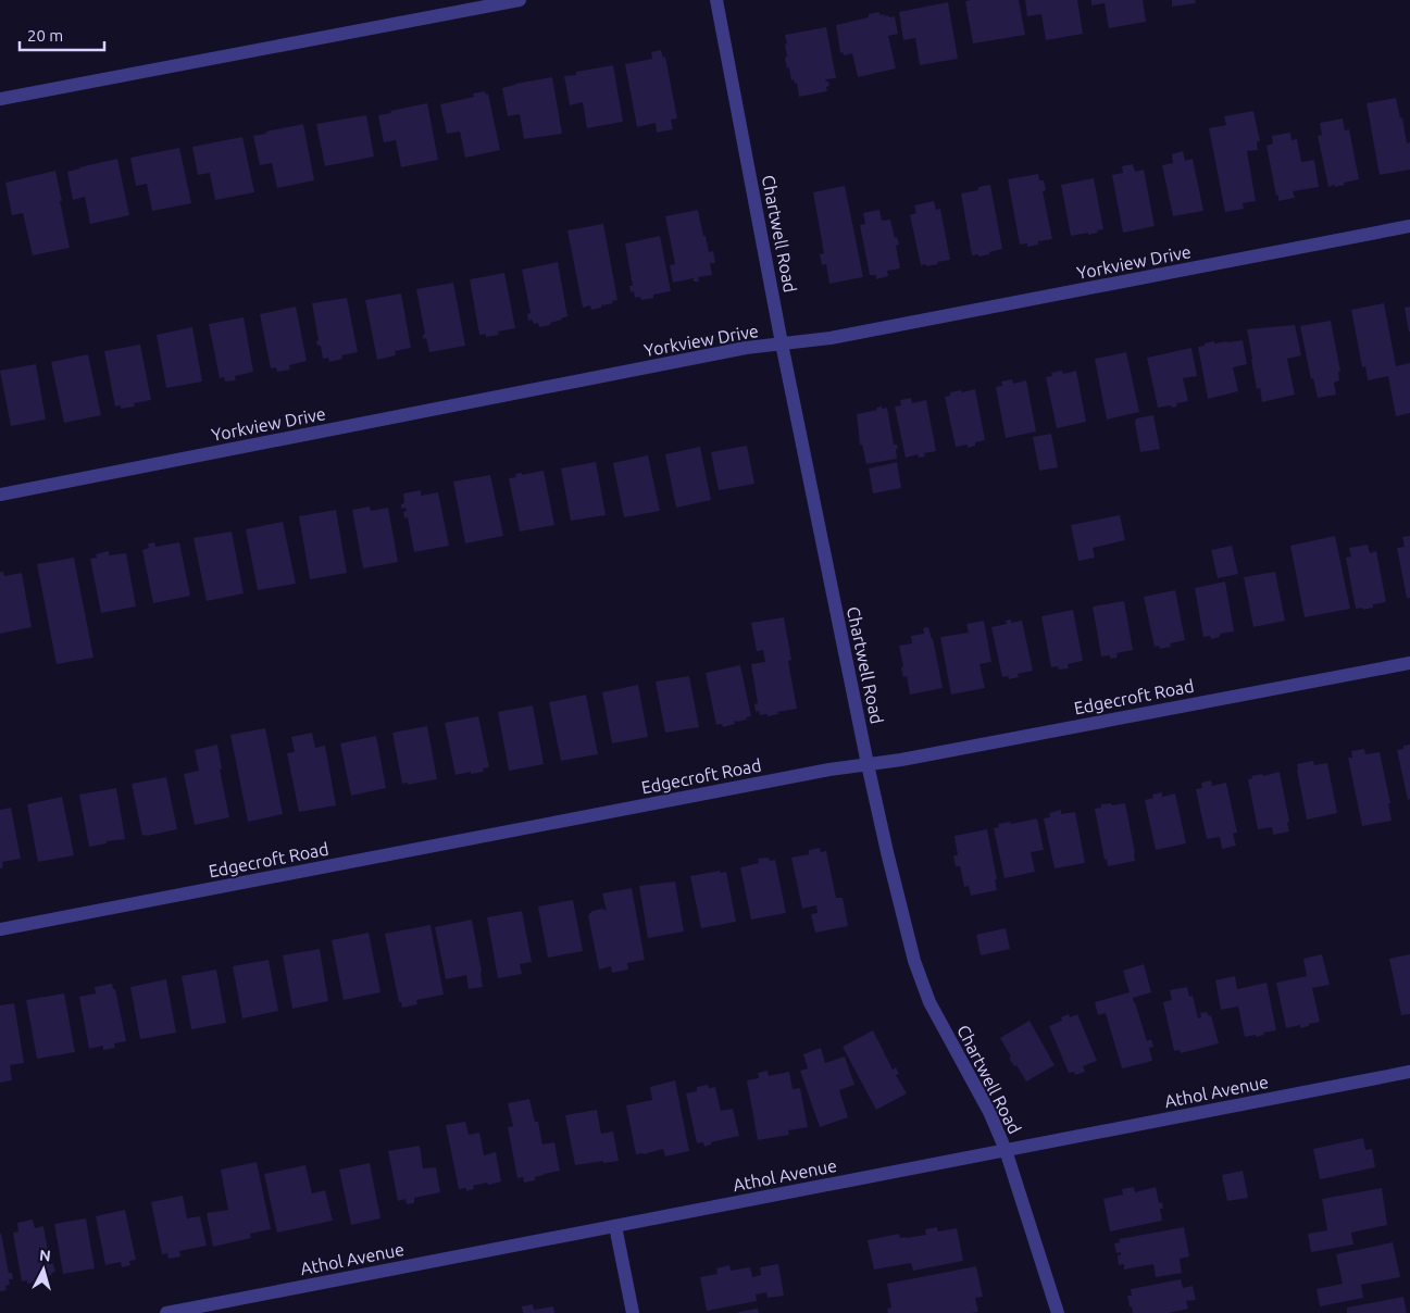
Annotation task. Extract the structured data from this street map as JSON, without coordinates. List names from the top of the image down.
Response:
{
  "streets": {
    "street": [
      "Chartwell Road",
      "Yorkview Drive",
      "Edgecroft Road",
      "Athol Avenue"
    ]
  },
  "crossings": [
    ["Chartwell Road", "Yorkview Drive"],
    ["Chartwell Road", "Edgecroft Road"],
    ["Chartwell Road", "Athol Avenue"]
  ],
  "scale_bar": "20 m",
  "north": "top"
}
